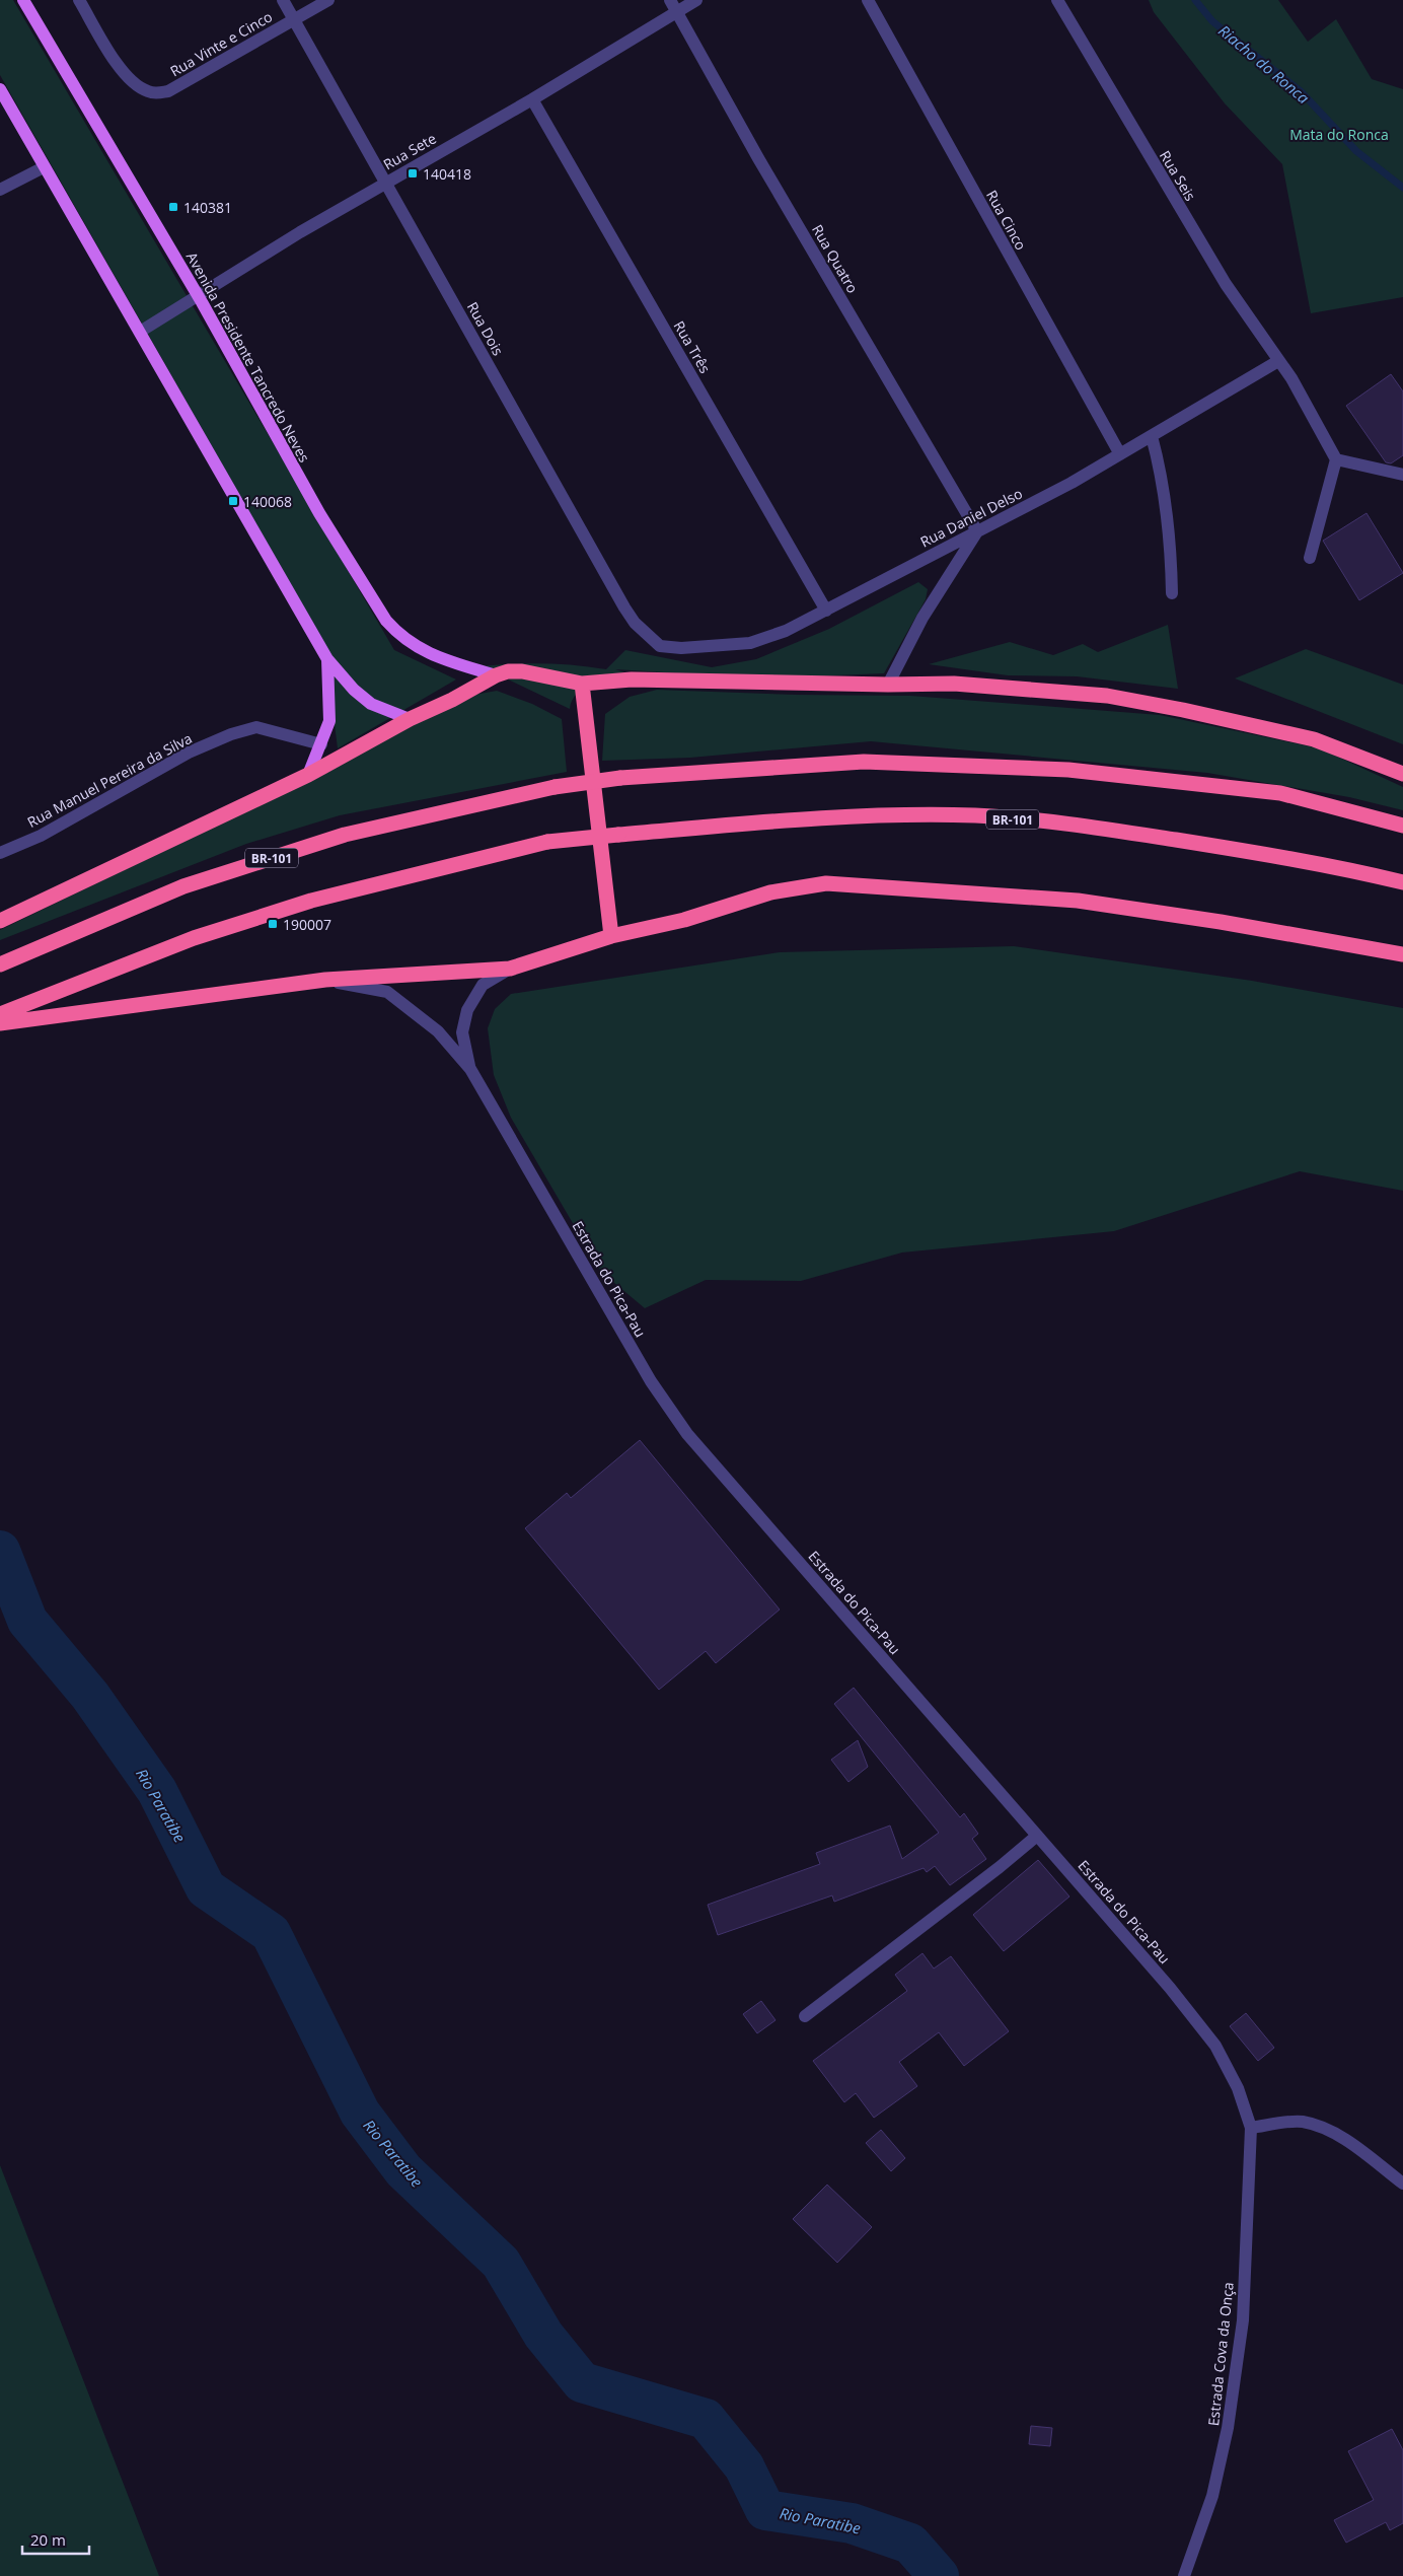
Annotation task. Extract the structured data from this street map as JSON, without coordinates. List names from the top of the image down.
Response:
{
  "streets": {
    "highway": ["BR-101"],
    "main road": ["Avenida Presidente Tancredo Neves"],
    "street": [
      "Rua Vinte e Cinco",
      "Rua Sete",
      "Rua Seis",
      "Rua Cinco",
      "Rua Quatro",
      "Rua Dois",
      "Rua Três",
      "Rua Daniel Delso",
      "Rua Manuel Pereira da Silva",
      "Estrada do Pica-Pau",
      "Estrada Cova da Onça"
    ]
  },
  "crossings": [
    ["Rua Vinte e Cinco", "Rua Dois"],
    ["Rua Sete", "Rua Quatro"],
    ["Rua Sete", "Rua Dois"],
    ["Rua Sete", "Rua Três"],
    ["Rua Sete", "Avenida Presidente Tancredo Neves"],
    ["Rua Seis", "Rua Daniel Delso"],
    ["Rua Cinco", "Rua Daniel Delso"],
    ["Rua Quatro", "Rua Daniel Delso"],
    ["Rua Dois", "Rua Daniel Delso"],
    ["Rua Três", "Rua Daniel Delso"],
    ["Estrada do Pica-Pau", "Estrada Cova da Onça"]
  ],
  "water": ["Riacho do Ronca", "Rio Paratibe"],
  "parks": ["Mata do Ronca"],
  "places": {
    "transit": [
      "140418",
      "140381",
      "140068",
      "190007"
    ]
  },
  "scale_bar": "20 m"
}
